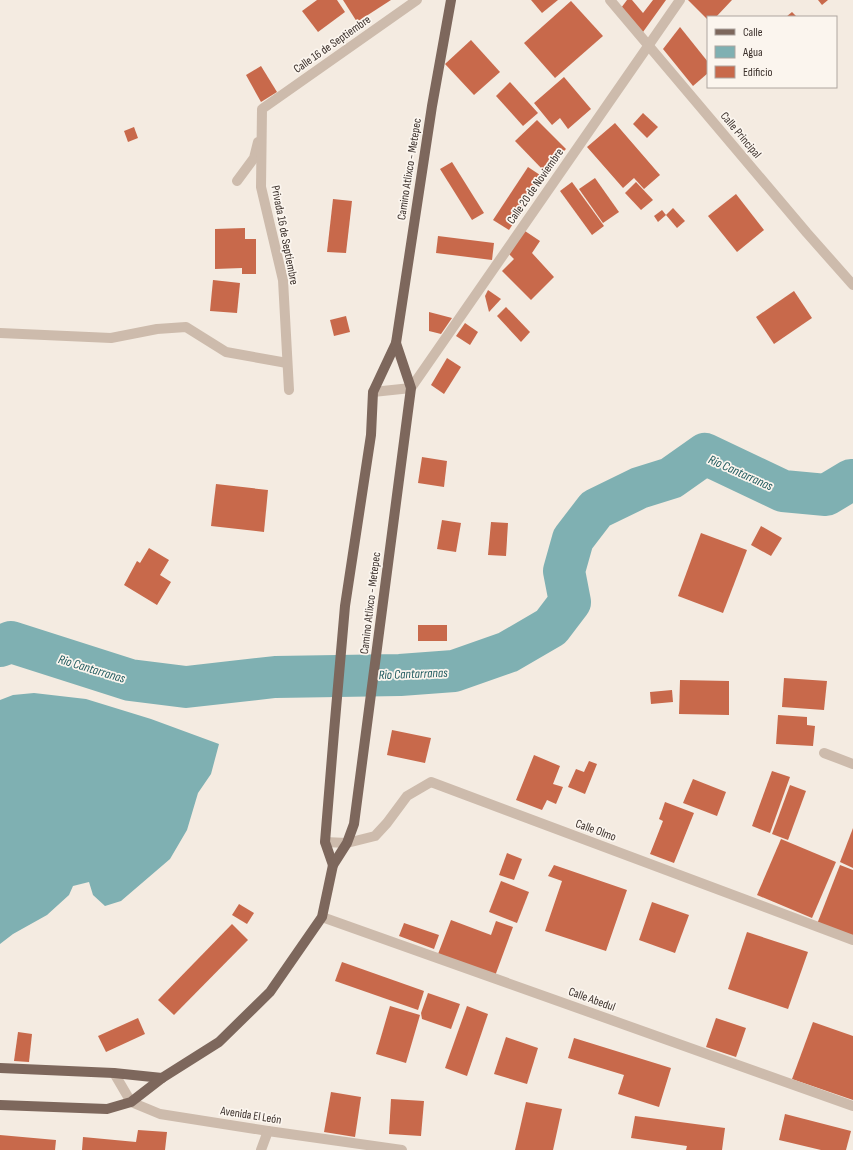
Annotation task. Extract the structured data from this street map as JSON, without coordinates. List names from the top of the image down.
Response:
{
  "streets": {
    "main road": ["Camino Atlixco - Metepec"],
    "street": [
      "Calle 16 de Septiembre",
      "Calle Principal",
      "Calle 20 de Noviembre",
      "Privada 16 de Septiembre",
      "Calle Olmo",
      "Calle Abedul",
      "Avenida El León"
    ]
  },
  "crossings": [
    ["Calle 16 de Septiembre", "Privada 16 de Septiembre"],
    ["Calle Principal", "Calle 20 de Noviembre"],
    ["Camino Atlixco - Metepec", "Calle 20 de Noviembre"],
    ["Camino Atlixco - Metepec", "Calle Olmo"],
    ["Camino Atlixco - Metepec", "Calle Abedul"],
    ["Camino Atlixco - Metepec", "Avenida El León"]
  ],
  "water": ["Rio Cantarranas"],
  "legend": ["Calle", "Agua", "Edificio"]
}
